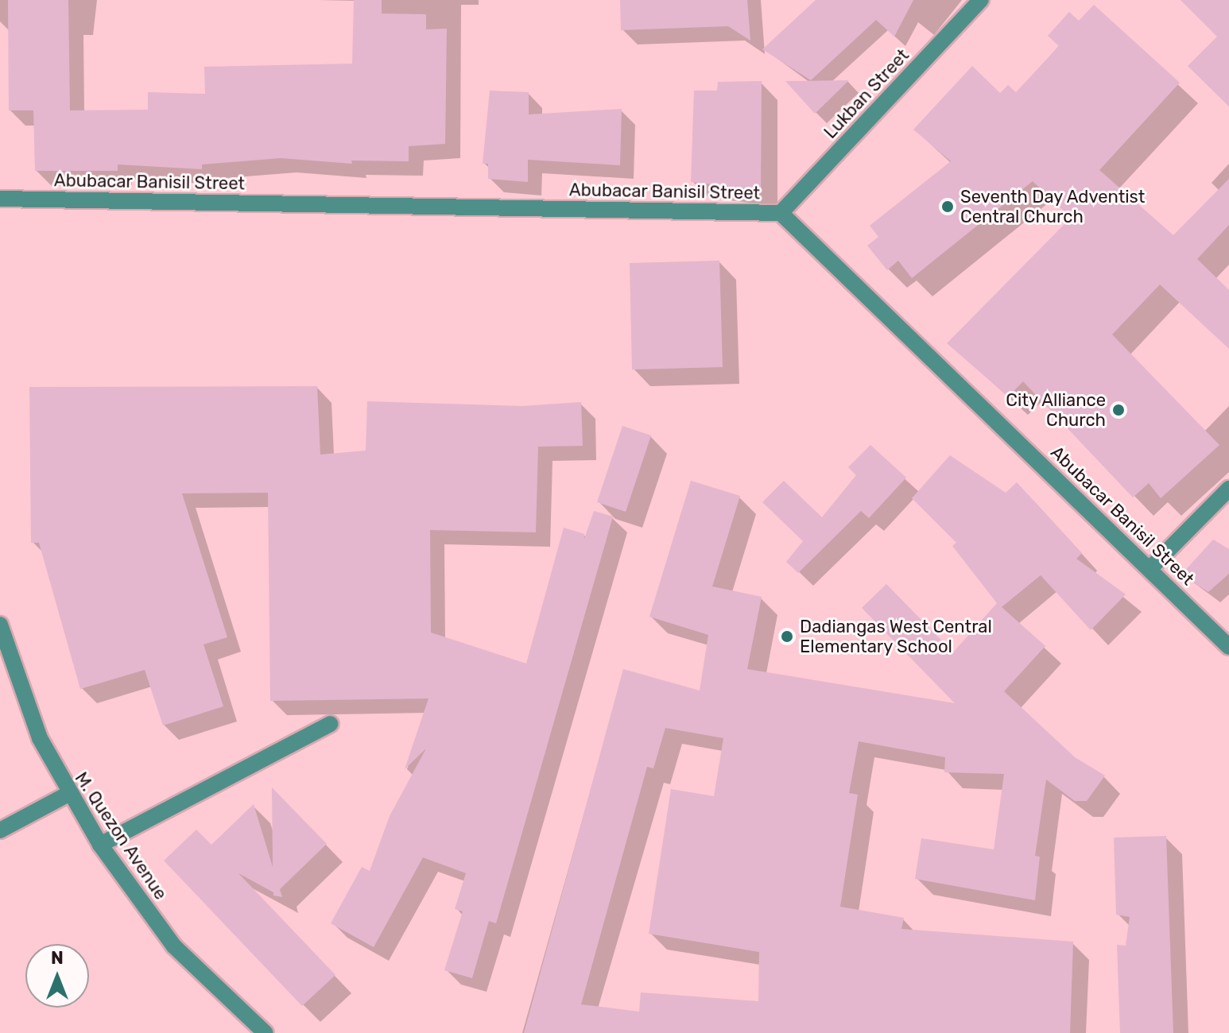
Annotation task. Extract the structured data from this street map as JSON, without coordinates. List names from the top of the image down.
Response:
{
  "streets": {
    "street": ["Lukban Street", "Abubacar Banisil Street", "M. Quezon Avenue"]
  },
  "crossings": [
    ["Lukban Street", "Abubacar Banisil Street"]
  ],
  "places": ["Seventh Day Adventist Central Church", "City Alliance Church", "Dadiangas West Central Elementary School"],
  "north": "top"
}
